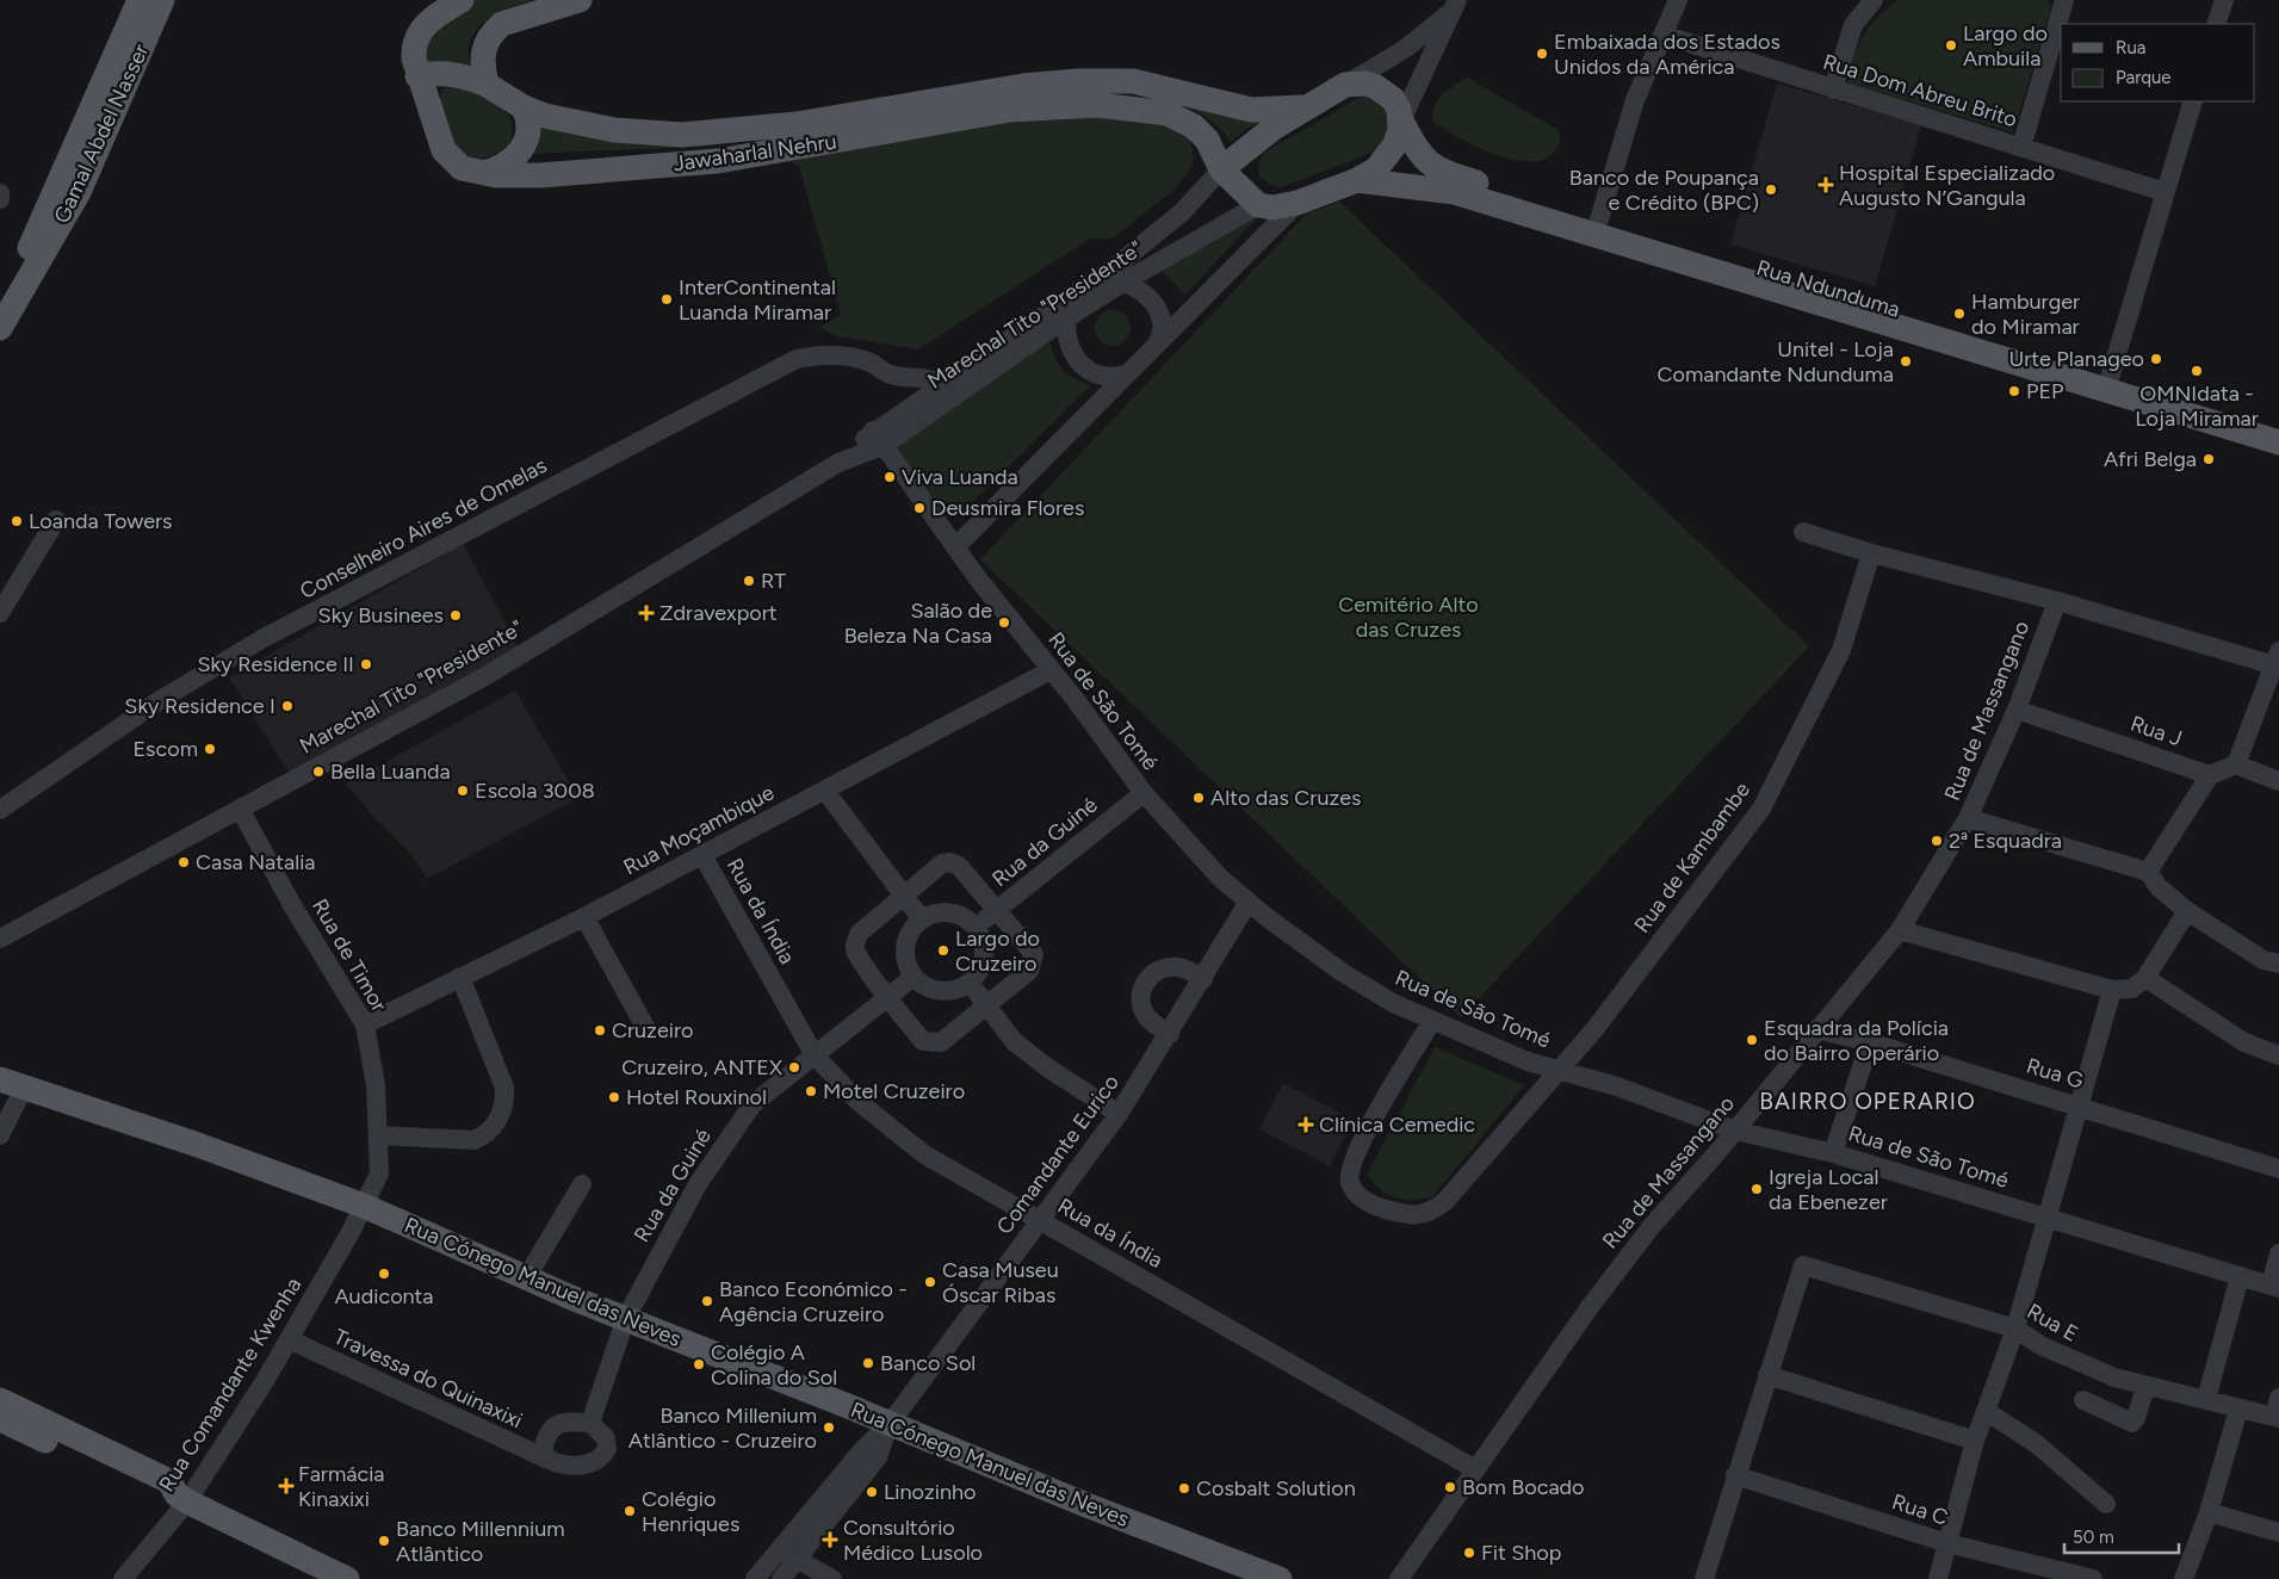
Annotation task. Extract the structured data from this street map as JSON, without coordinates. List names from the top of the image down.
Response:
{
  "streets": {
    "main road": [
      "Gamal Abdel Nasser",
      "Jawaharlal Nehru",
      "Rua Ndunduma",
      "Rua Cónego Manuel das Neves"
    ],
    "street": [
      "Rua Dom Abreu Brito",
      "Marechal Tito \"Presidente\"",
      "Conselheiro Aires de Omelas",
      "Rua de São Tomé",
      "Rua de Massangano",
      "Rua J",
      "Rua Moçambique",
      "Rua da Guiné",
      "Rua de Kambambe",
      "Rua da Índia",
      "Rua de Timor",
      "Rua G",
      "Comandante Eurico",
      "Rua E",
      "Travessa do Quinaxixi",
      "Rua Comandante Kwenha",
      "Rua C"
    ]
  },
  "crossings": [
    ["Jawaharlal Nehru", "Marechal Tito \"Presidente\""],
    ["Marechal Tito \"Presidente\"", "Rua de São Tomé"],
    ["Marechal Tito \"Presidente\"", "Rua de Timor"],
    ["Rua de São Tomé", "Rua de Massangano"],
    ["Rua de São Tomé", "Rua Moçambique"],
    ["Rua de São Tomé", "Rua da Guiné"],
    ["Rua de São Tomé", "Rua de Kambambe"],
    ["Rua de São Tomé", "Comandante Eurico"],
    ["Rua de Massangano", "Rua J"],
    ["Rua de Massangano", "Rua da Índia"],
    ["Rua de Massangano", "Rua G"],
    ["Rua Moçambique", "Rua da Índia"],
    ["Rua Moçambique", "Rua de Timor"],
    ["Rua da Guiné", "Rua da Índia"],
    ["Rua da Guiné", "Rua Cónego Manuel das Neves"],
    ["Rua da Guiné", "Travessa do Quinaxixi"],
    ["Rua da Índia", "Comandante Eurico"],
    ["Rua de Timor", "Rua Cónego Manuel das Neves"],
    ["Rua de Timor", "Rua Comandante Kwenha"],
    ["Comandante Eurico", "Rua Cónego Manuel das Neves"],
    ["Rua Cónego Manuel das Neves", "Rua Comandante Kwenha"],
    ["Travessa do Quinaxixi", "Rua Comandante Kwenha"]
  ],
  "districts": ["BAIRRO OPERARIO"],
  "parks": ["Cemitério Alto das Cruzes"],
  "places": {
    "other": [
      "Largo do Ambuila",
      "Embaixada dos Estados Unidos da América",
      "Banco de Poupança e Crédito (BPC)",
      "InterContinental Luanda Miramar",
      "Hamburger do Miramar",
      "Urte Planageo",
      "Unitel - Loja Comandante Ndunduma",
      "OMNIdata - Loja Miramar",
      "PEP",
      "Afri Belga",
      "Viva Luanda",
      "Deusmira Flores",
      "Loanda Towers",
      "RT",
      "Sky Businees",
      "Salão de Beleza Na Casa",
      "Sky Residence II",
      "Sky Residence I",
      "Escom",
      "Bella Luanda",
      "Escola 3008",
      "Alto das Cruzes",
      "2ª Esquadra",
      "Casa Natalia",
      "Largo do Cruzeiro",
      "Cruzeiro",
      "Esquadra da Polícia do Bairro Operário",
      "Cruzeiro, ANTEX",
      "Motel Cruzeiro",
      "Hotel Rouxinol",
      "Igreja Local da Ebenezer",
      "Audiconta",
      "Casa Museu Óscar Ribas",
      "Banco Económico - Agência Cruzeiro",
      "Banco Sol",
      "Colégio A Colina do Sol",
      "Banco Millenium Atlântico - Cruzeiro",
      "Bom Bocado",
      "Cosbalt Solution",
      "Linozinho",
      "Colégio Henriques",
      "Banco Millennium Atlântico",
      "Fit Shop"
    ],
    "health": [
      "Hospital Especializado Augusto N’Gangula",
      "Zdravexport",
      "Clínica Cemedic",
      "Farmácia Kinaxixi",
      "Consultório Médico Lusolo"
    ]
  },
  "legend": ["Rua", "Parque"],
  "scale_bar": "50 m"
}
